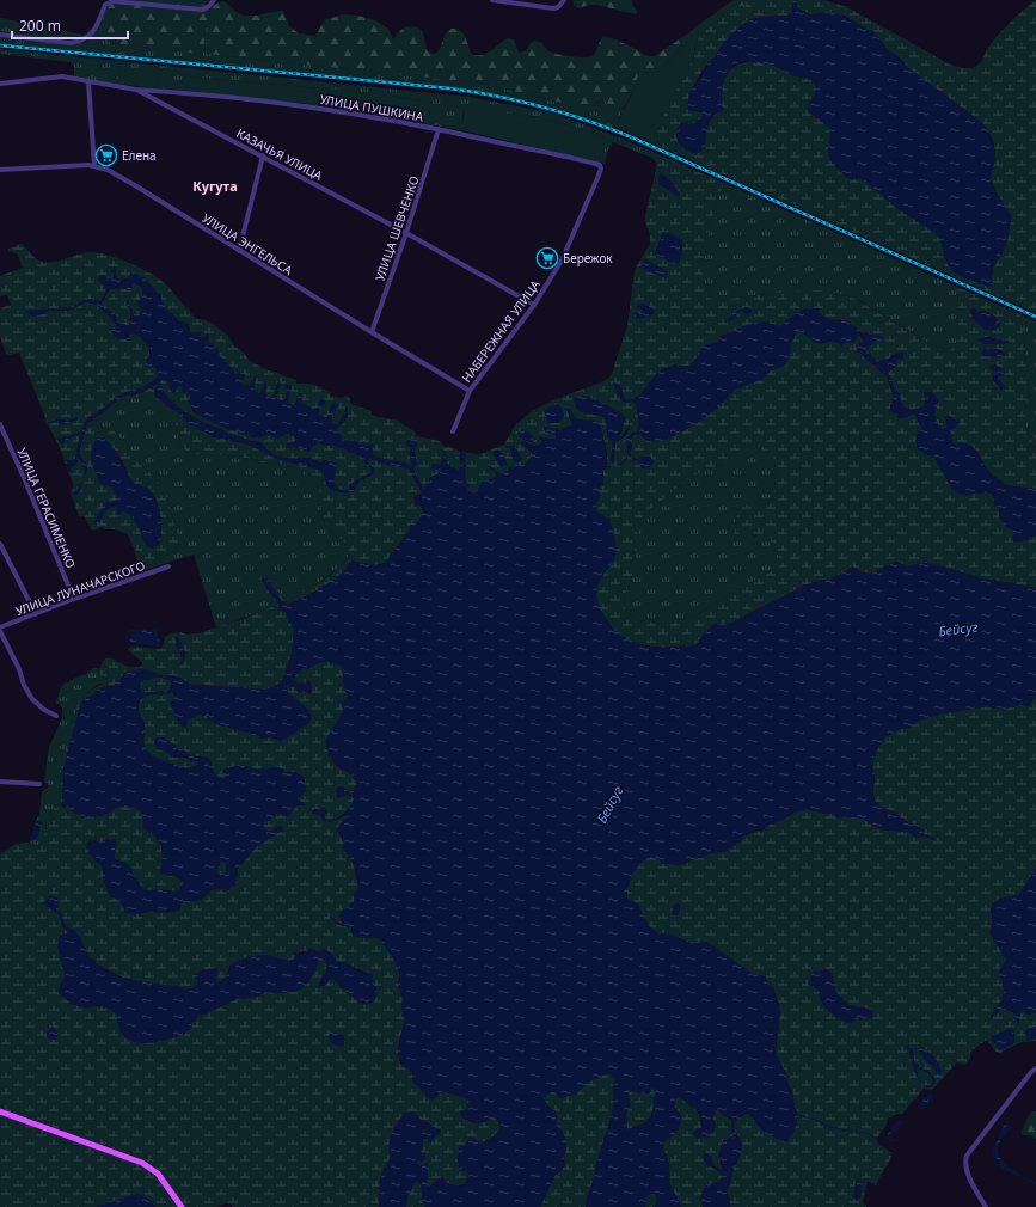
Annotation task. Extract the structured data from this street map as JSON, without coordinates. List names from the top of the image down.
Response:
{
  "streets": {
    "street": [
      "УЛИЦА ПУШКИНА",
      "КАЗАЧЬЯ УЛИЦА",
      "УЛИЦА ШЕВЧЕНКО",
      "УЛИЦА ЭНГЕЛЬСА",
      "НАБЕРЕЖНАЯ УЛИЦА",
      "УЛИЦА ГЕРАСИМЕНКО",
      "УЛИЦА ЛУНАЧАРСКОГО"
    ]
  },
  "crossings": [
    ["УЛИЦА ПУШКИНА", "КАЗАЧЬЯ УЛИЦА"],
    ["УЛИЦА ПУШКИНА", "УЛИЦА ШЕВЧЕНКО"],
    ["УЛИЦА ПУШКИНА", "НАБЕРЕЖНАЯ УЛИЦА"],
    ["КАЗАЧЬЯ УЛИЦА", "УЛИЦА ШЕВЧЕНКО"],
    ["КАЗАЧЬЯ УЛИЦА", "НАБЕРЕЖНАЯ УЛИЦА"],
    ["УЛИЦА ШЕВЧЕНКО", "УЛИЦА ЭНГЕЛЬСА"],
    ["УЛИЦА ЭНГЕЛЬСА", "НАБЕРЕЖНАЯ УЛИЦА"],
    ["УЛИЦА ГЕРАСИМЕНКО", "УЛИЦА ЛУНАЧАРСКОГО"]
  ],
  "districts": ["Кугута"],
  "water": ["Бейсуг"],
  "places": {
    "supermarket": ["Елена", "Бережок"]
  },
  "scale_bar": "200 m"
}
